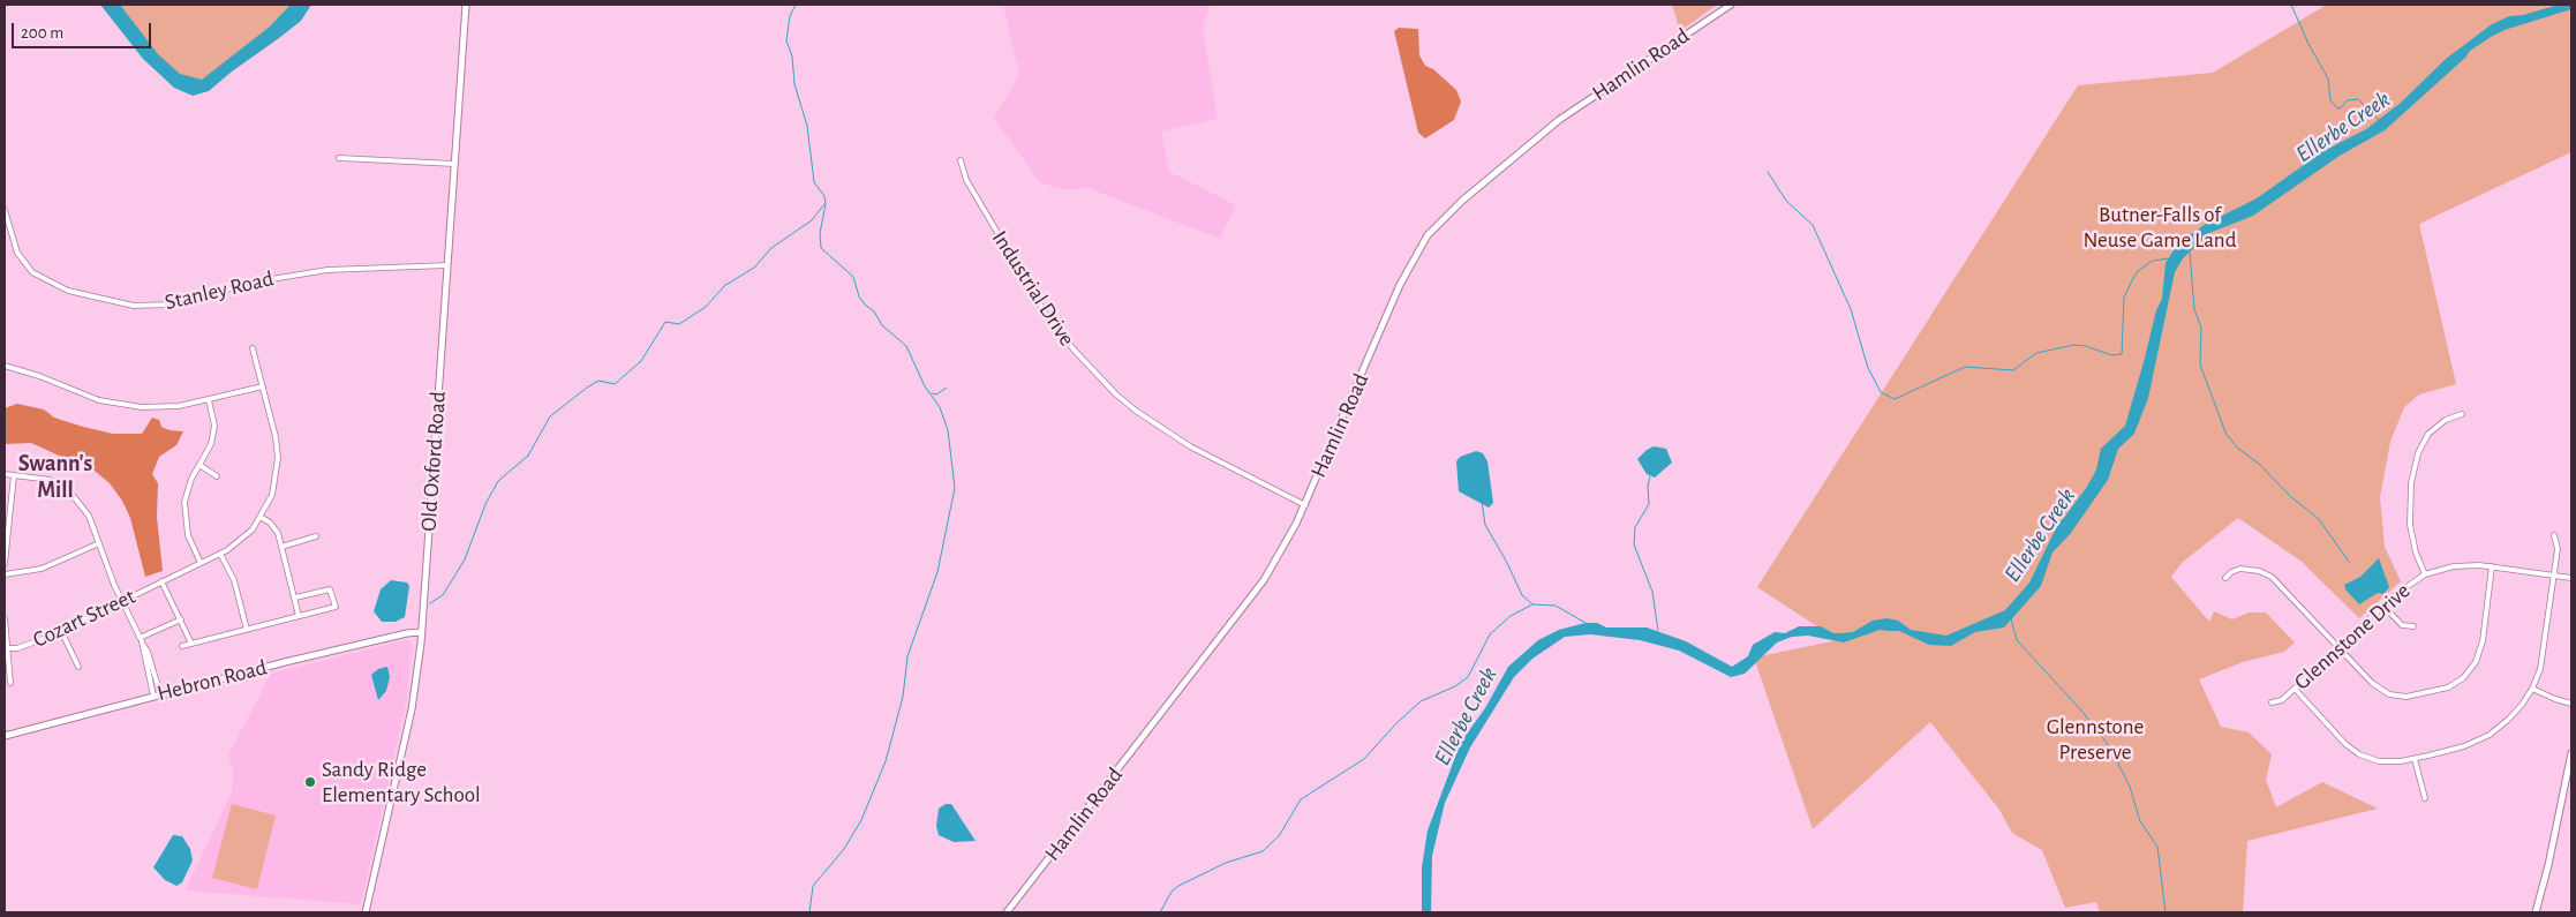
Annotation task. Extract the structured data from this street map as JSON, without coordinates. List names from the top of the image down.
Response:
{
  "streets": {
    "street": [
      "Hamlin Road",
      "Industrial Drive",
      "Stanley Road",
      "Old Oxford Road",
      "Cozart Street",
      "Glennstone Drive",
      "Hebron Road"
    ]
  },
  "crossings": [
    ["Hamlin Road", "Industrial Drive"],
    ["Stanley Road", "Old Oxford Road"],
    ["Old Oxford Road", "Hebron Road"]
  ],
  "districts": ["Swann's Mill"],
  "water": ["Ellerbe Creek"],
  "parks": ["Butner-Falls of Neuse Game Land", "Glennstone Preserve"],
  "places": ["Sandy Ridge Elementary School"],
  "scale_bar": "200 m"
}
